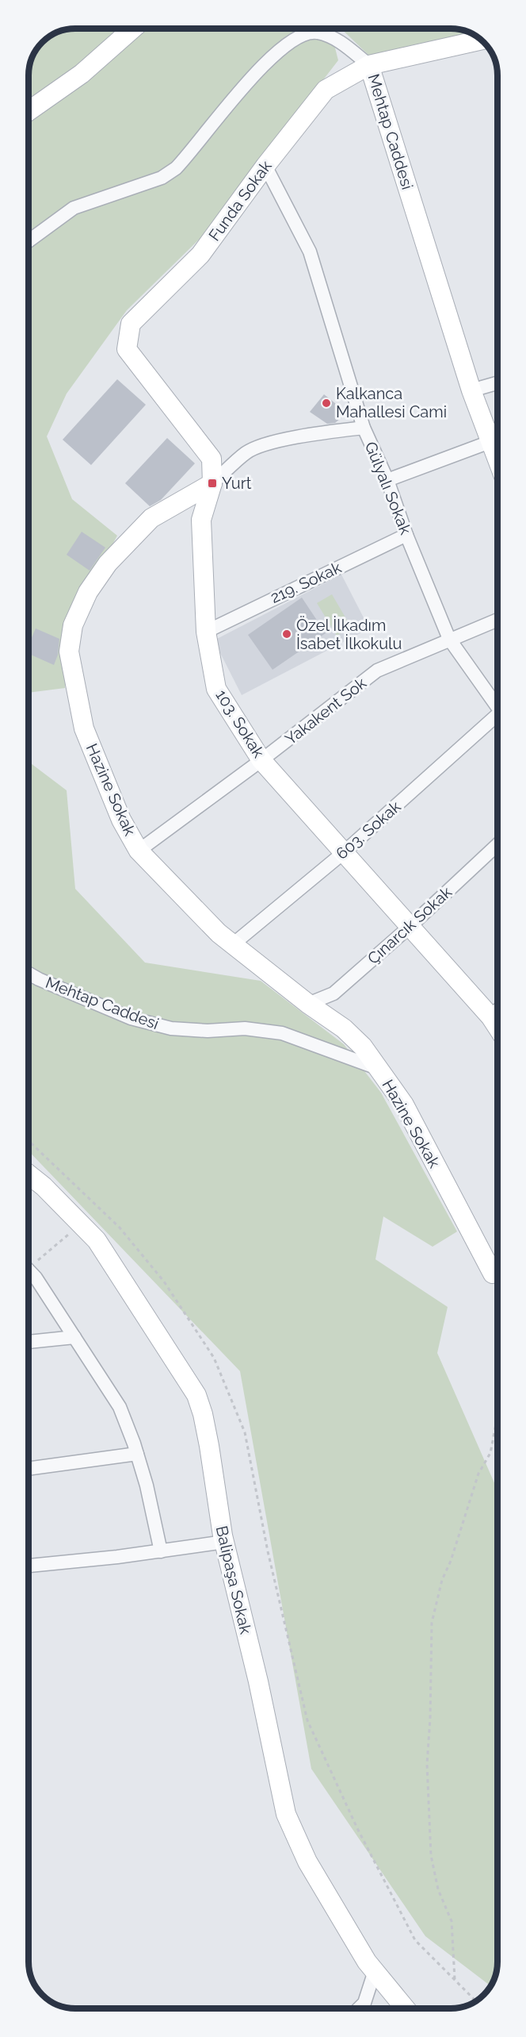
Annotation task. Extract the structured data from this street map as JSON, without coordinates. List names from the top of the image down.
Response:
{
  "streets": {
    "street": [
      "Mehtap Caddesi",
      "Funda Sokak",
      "Gülyalı Sokak",
      "219. Sokak",
      "Yakakent Sok",
      "103. Sokak",
      "Hazine Sokak",
      "603. Sokak",
      "Çınarcık Sokak",
      "Balipaşa Sokak"
    ]
  },
  "crossings": [
    ["Mehtap Caddesi", "Funda Sokak"],
    ["Mehtap Caddesi", "Hazine Sokak"],
    ["Funda Sokak", "Gülyalı Sokak"],
    ["Funda Sokak", "103. Sokak"],
    ["Gülyalı Sokak", "219. Sokak"],
    ["Gülyalı Sokak", "Yakakent Sok"],
    ["Gülyalı Sokak", "Hazine Sokak"],
    ["219. Sokak", "103. Sokak"],
    ["Yakakent Sok", "103. Sokak"],
    ["Yakakent Sok", "Hazine Sokak"],
    ["103. Sokak", "Hazine Sokak"],
    ["103. Sokak", "603. Sokak"],
    ["103. Sokak", "Çınarcık Sokak"],
    ["Hazine Sokak", "603. Sokak"],
    ["Hazine Sokak", "Çınarcık Sokak"]
  ],
  "places": {
    "other": ["Kalkanca Mahallesi Cami", "Özel İlkadım İsabet İlkokulu"],
    "transit": ["Yurt"]
  }
}
